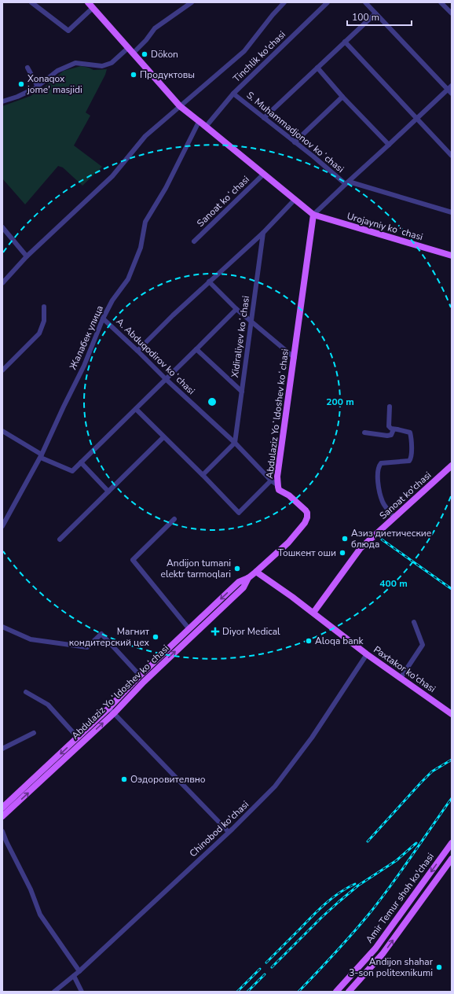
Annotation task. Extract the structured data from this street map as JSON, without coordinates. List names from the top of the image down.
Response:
{
  "streets": {
    "main road": [
      "Urоjayniy koʻchasi",
      "Abdulaziz Yoʻldoshev koʻchasi",
      "Sanoat ko'chasi",
      "Paxtakor ko'chasi",
      "Amir Temur shoh ko'chasi"
    ],
    "street": [
      "Tinchlik ko'chasi",
      "S. Muhammadjonov koʻchasi",
      "Sanoat koʻchasi",
      "Xidiraliyev koʻchasi",
      "Жалабек улица",
      "A. Abduqodirov koʻchasi",
      "Chinobod ko'chasi"
    ]
  },
  "crossings": [
    ["Tinchlik ko'chasi", "S. Muhammadjonov koʻchasi"],
    ["Urоjayniy koʻchasi", "Abdulaziz Yoʻldoshev koʻchasi"],
    ["Xidiraliyev koʻchasi", "A. Abduqodirov koʻchasi"],
    ["Жалабек улица", "A. Abduqodirov koʻchasi"],
    ["A. Abduqodirov koʻchasi", "Abdulaziz Yoʻldoshev koʻchasi"],
    ["Abdulaziz Yoʻldoshev koʻchasi", "Paxtakor ko'chasi"],
    ["Sanoat ko'chasi", "Paxtakor ko'chasi"],
    ["Paxtakor ko'chasi", "Chinobod ko'chasi"]
  ],
  "places": {
    "other": [
      "Dökon",
      "Продуктовы",
      "Xonaqox jome' masjidi",
      "Азиз диетические блюда",
      "Тошкент оши",
      "Andijon tumani elektr tarmoqlari",
      "Магнит кондитерский цех",
      "Aloqa bank",
      "Оэдоровителвно",
      "Andijon shahar 3-son politexnikumi"
    ],
    "health": ["Diyor Medical"]
  },
  "scale_bar": "100 m",
  "rings": ["200 m", "400 m"]
}
